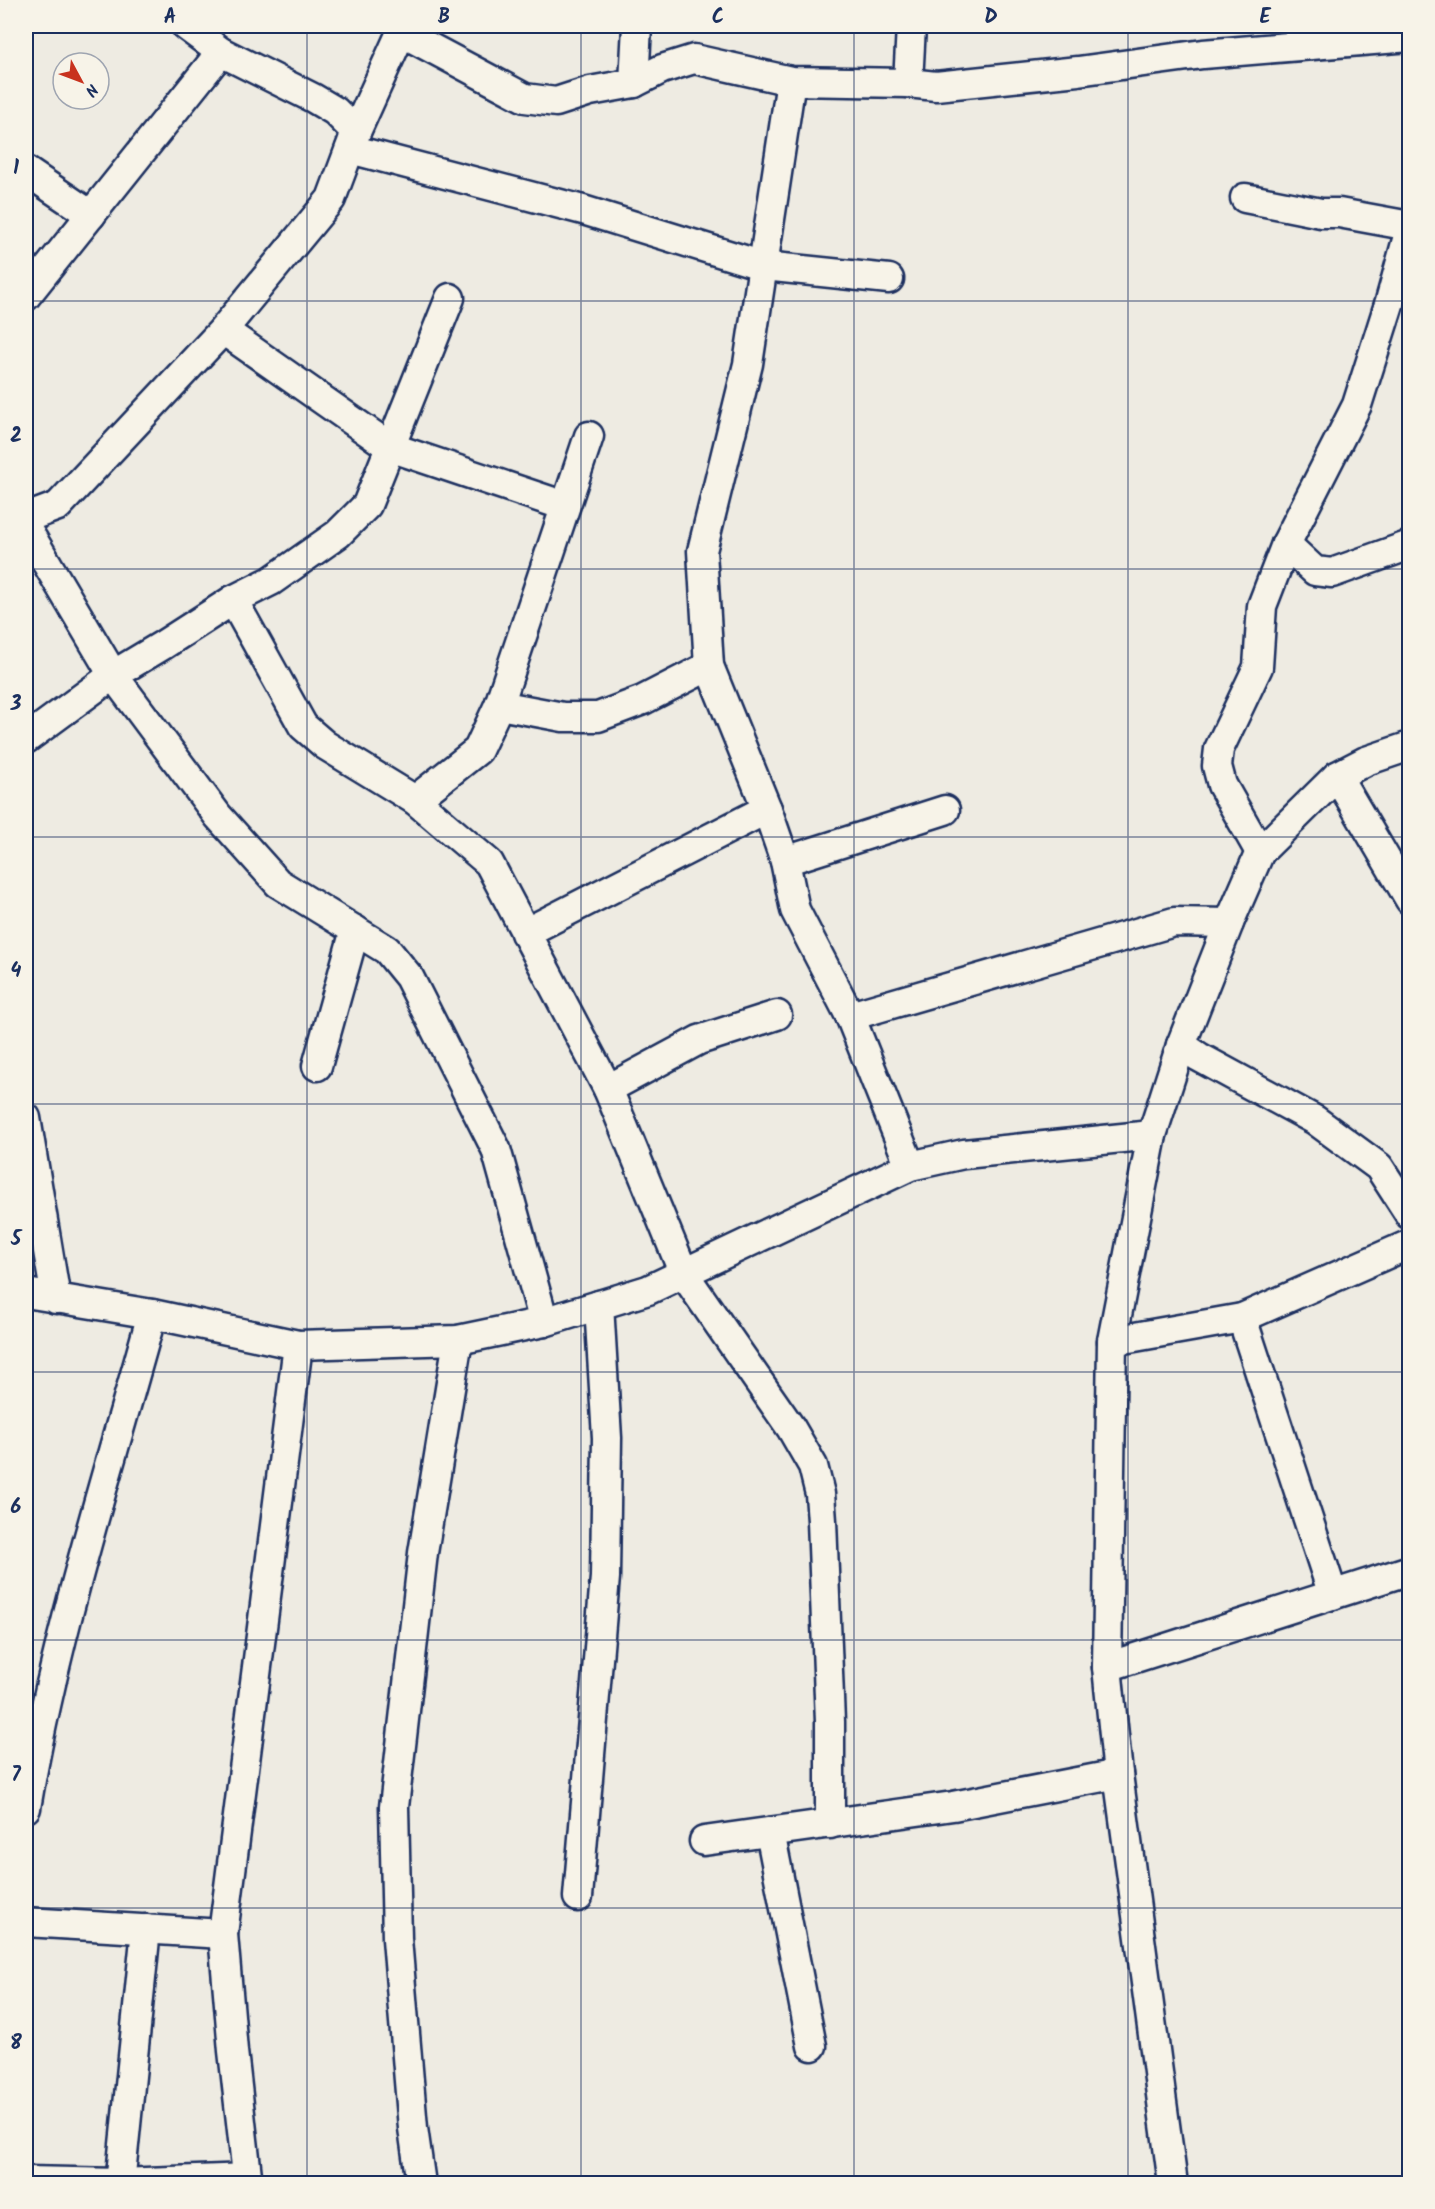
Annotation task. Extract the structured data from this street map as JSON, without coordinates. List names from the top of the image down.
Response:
{
  "north": "bottom right",
  "grid": {
    "columns": [
      "A",
      "B",
      "C",
      "D",
      "E"
    ],
    "rows": [
      "1",
      "2",
      "3",
      "4",
      "5",
      "6",
      "7",
      "8"
    ]
  }
}
